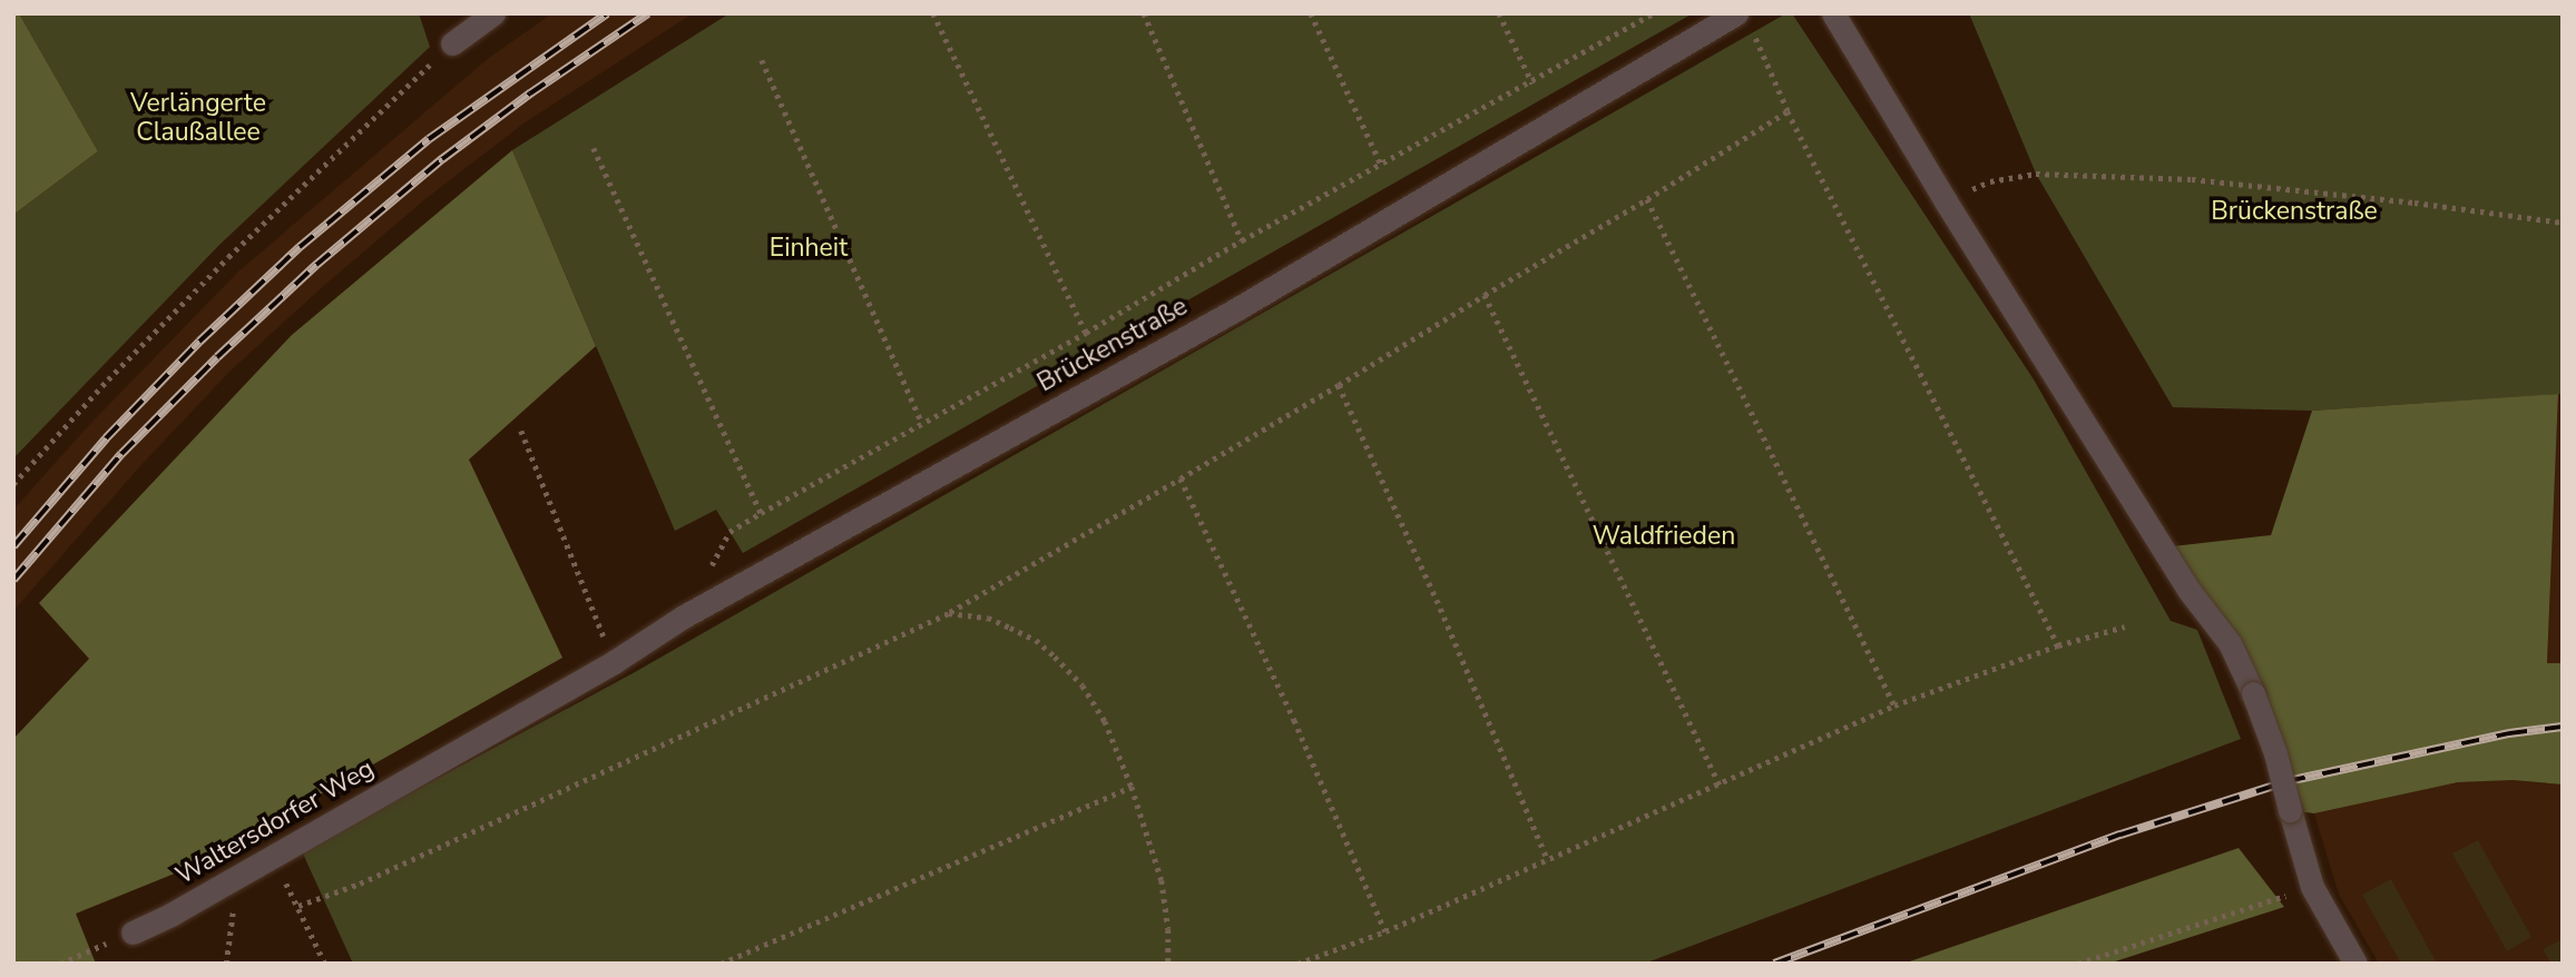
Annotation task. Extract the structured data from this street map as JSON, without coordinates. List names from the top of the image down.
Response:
{
  "streets": {
    "street": ["Brückenstraße", "Waltersdorfer Weg"]
  },
  "crossings": [
    ["Brückenstraße", "Waltersdorfer Weg"]
  ],
  "parks": [
    "Verlängerte Claußallee",
    "Brückenstraße",
    "Einheit",
    "Waldfrieden"
  ]
}
